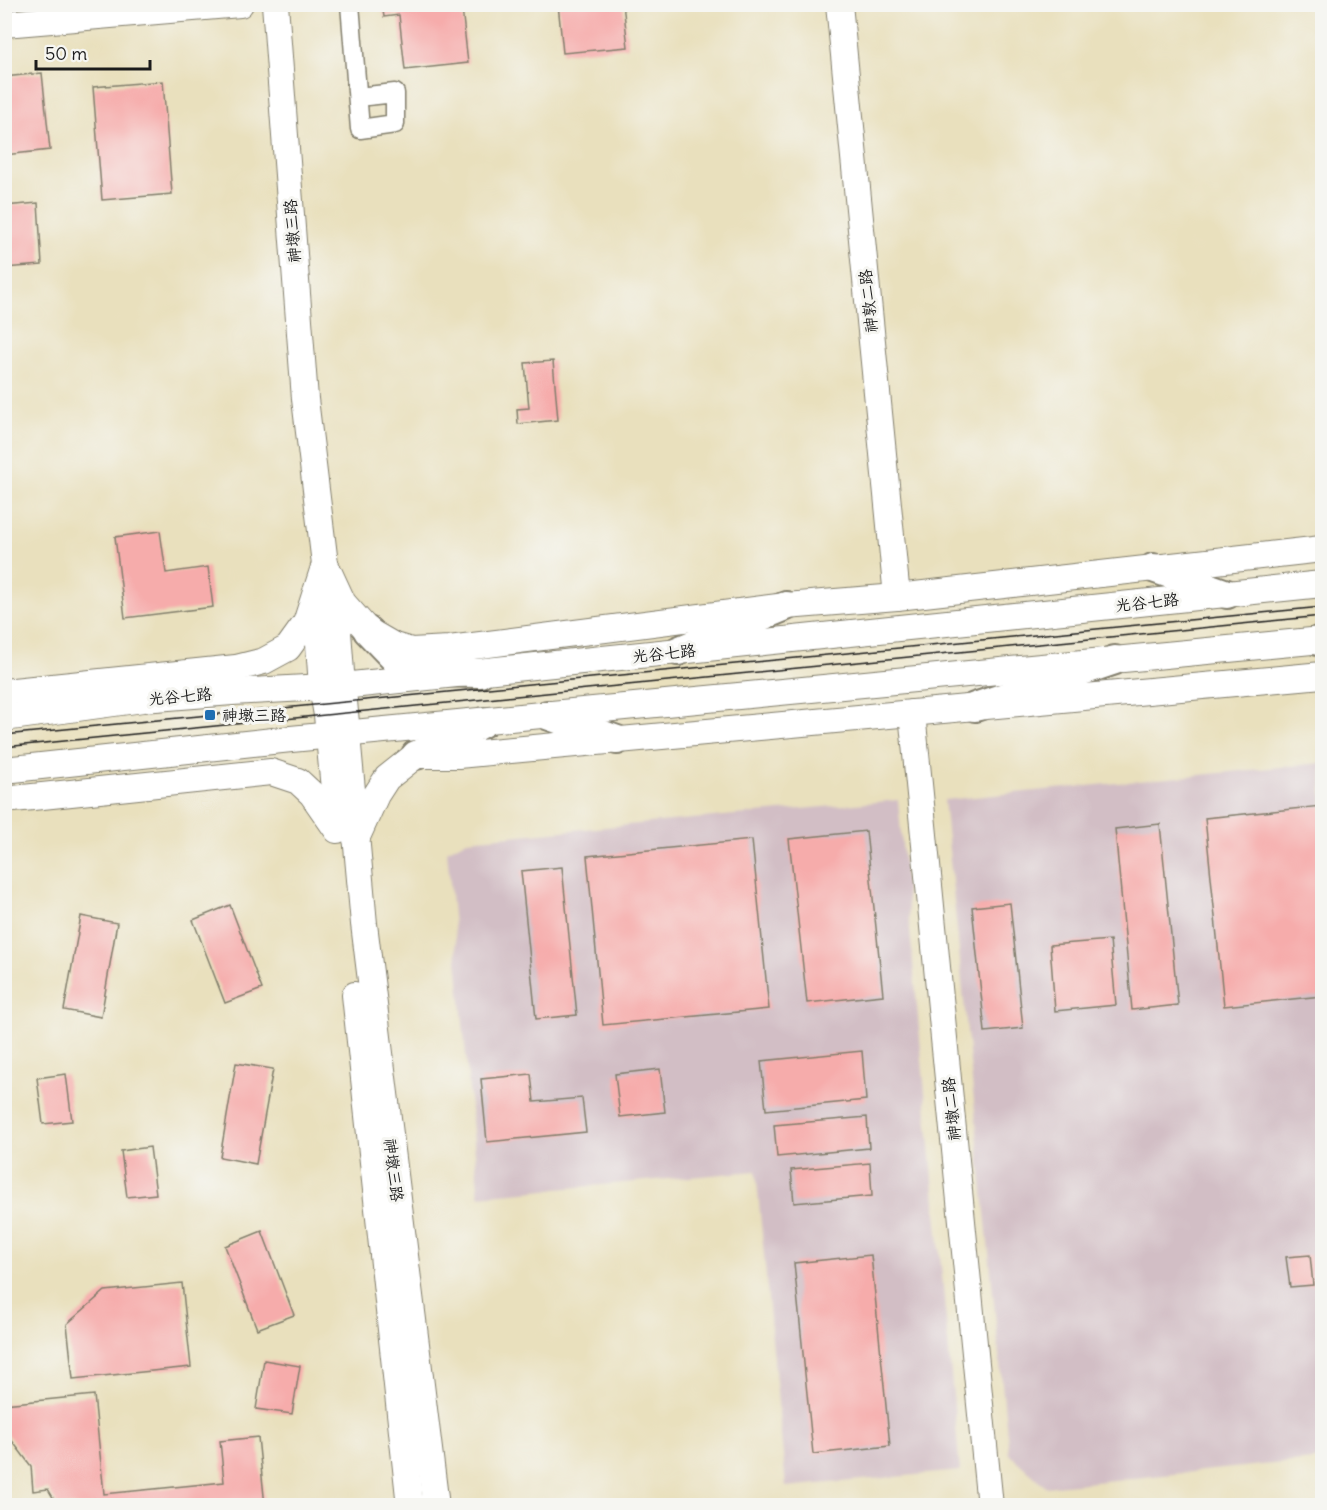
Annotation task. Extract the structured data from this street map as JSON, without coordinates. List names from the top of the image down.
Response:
{
  "streets": {
    "street": [
      "神墩三路",
      "神敦二路",
      "光谷七路",
      "神墩二路"
    ]
  },
  "crossings": [
    ["神墩三路", "光谷七路"]
  ],
  "places": {
    "transit": ["神墩三路"]
  },
  "scale_bar": "50 m"
}
